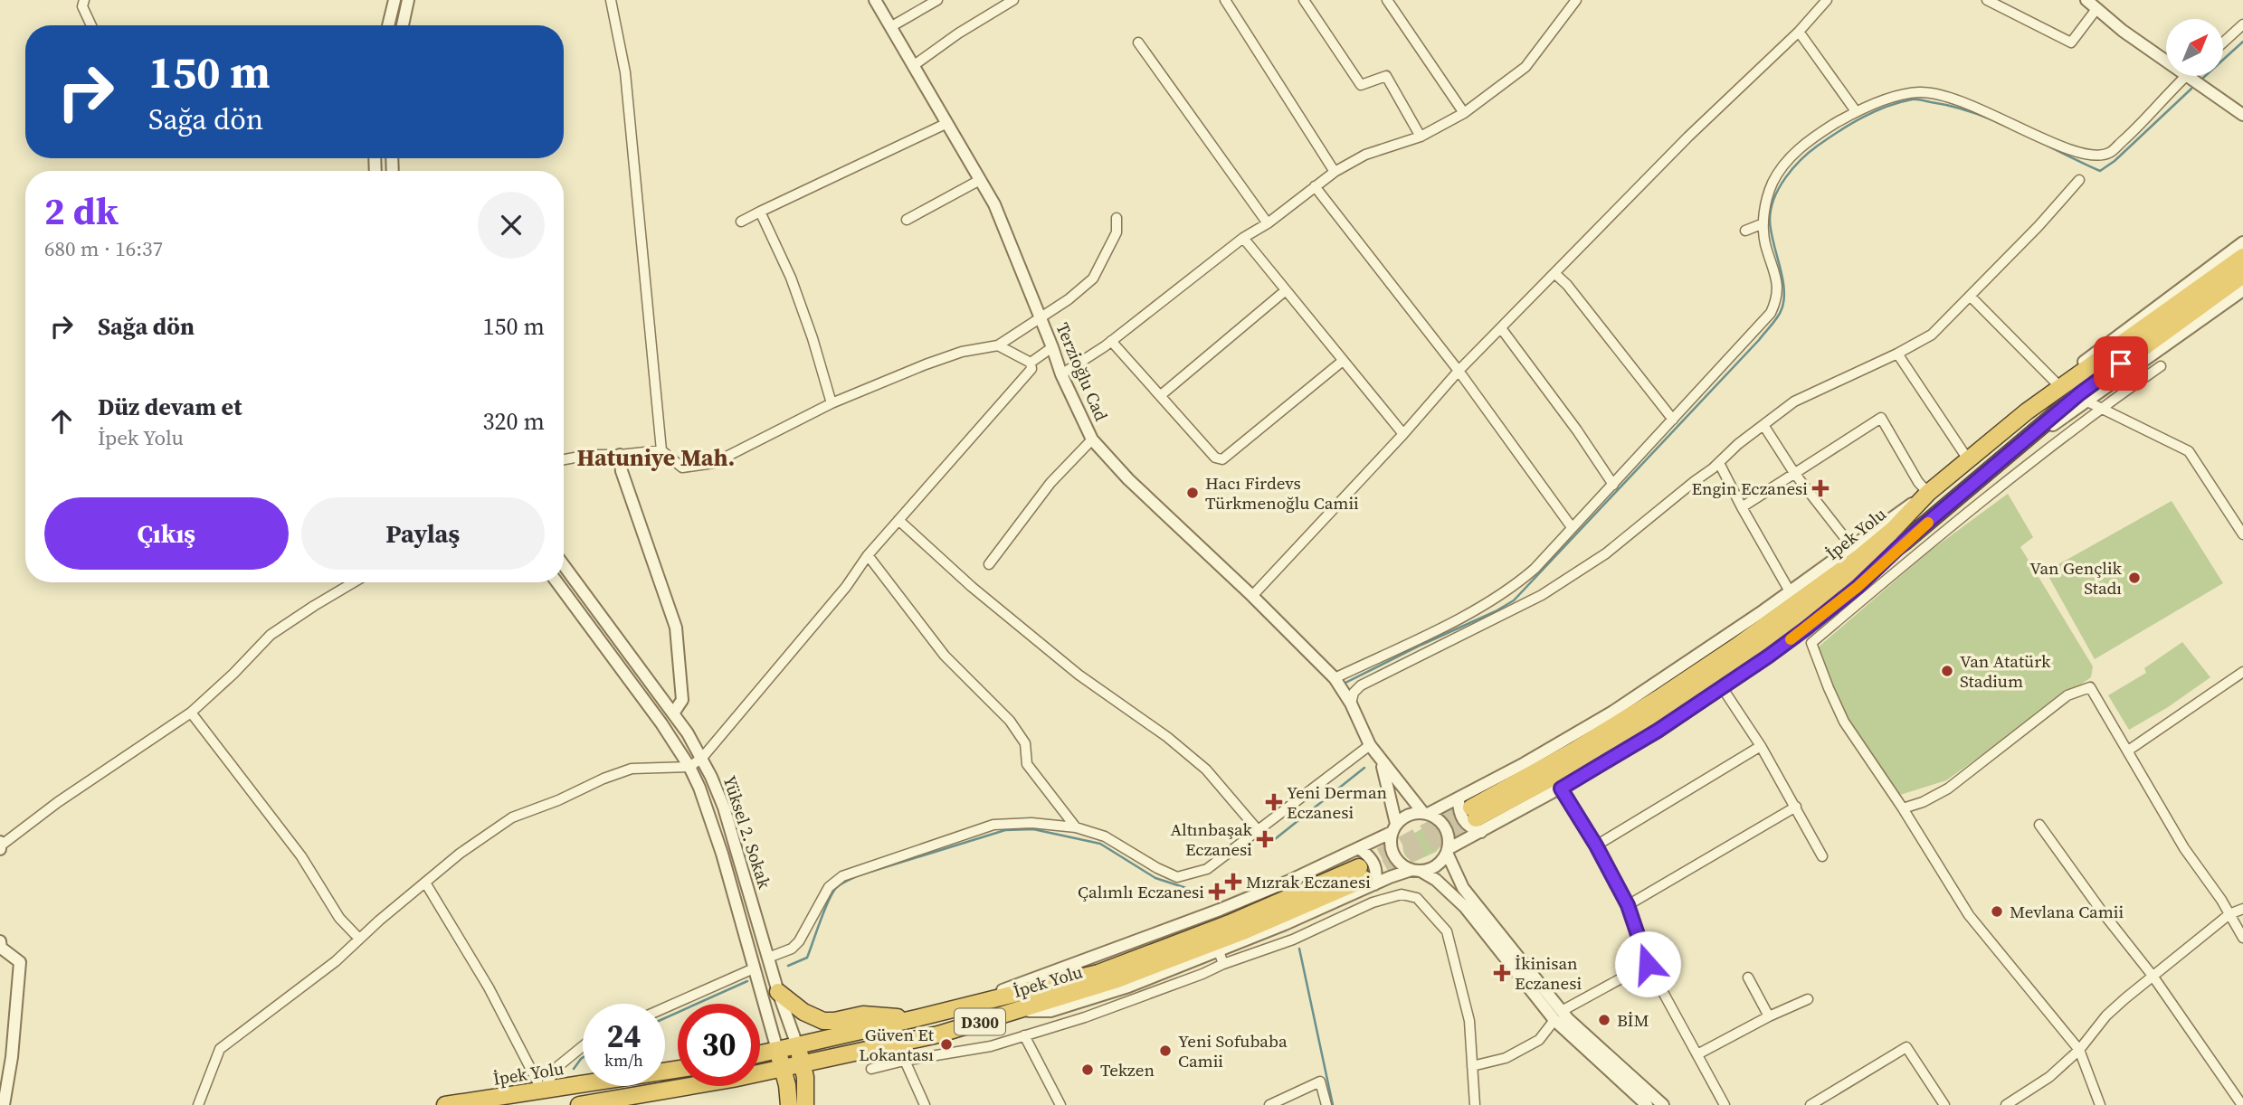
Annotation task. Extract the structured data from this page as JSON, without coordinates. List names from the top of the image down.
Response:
{
  "streets": {
    "highway": ["İpek Yolu", "D300"],
    "street": ["Terzioğlu Cad", "Yüksel 2. Sokak"]
  },
  "crossings": [
    ["İpek Yolu", "Yüksel 2. Sokak"]
  ],
  "districts": ["Hatuniye Mah."],
  "places": {
    "health": [
      "Engin Eczanesi",
      "Yeni Derman Eczanesi",
      "Altınbaşak Eczanesi",
      "Mızrak Eczanesi",
      "Çalımlı Eczanesi",
      "İkinisan Eczanesi"
    ],
    "other": [
      "Hacı Firdevs Türkmenoğlu Camii",
      "Van Gençlik Stadı",
      "Van Atatürk Stadium",
      "Mevlana Camii",
      "BİM",
      "Güven Et Lokantası",
      "Yeni Sofubaba Camii",
      "Tekzen"
    ]
  },
  "north": "top right",
  "page": {
    "turn": ["150 m", "Sağa dön"],
    "heading": ["2 dk", "680 m · 16:37"],
    "list": [
      {
        "name": "Sağa dön",
        "value": "150 m"
      },
      {
        "name": "Düz devam et",
        "note": "İpek Yolu",
        "value": "320 m"
      }
    ],
    "buttons": ["Çıkış", "Paylaş"],
    "speed": "24 km/h",
    "limit": "30"
  }
}
